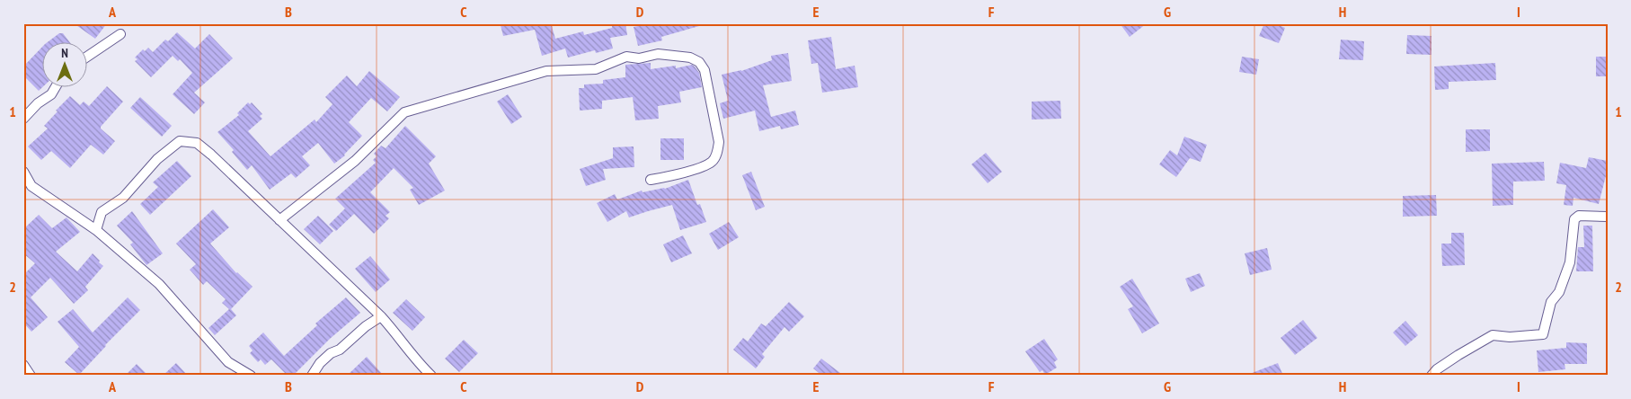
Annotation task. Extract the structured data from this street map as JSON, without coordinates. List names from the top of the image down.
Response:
{
  "north": "top",
  "grid": {
    "columns": [
      "A",
      "B",
      "C",
      "D",
      "E",
      "F",
      "G",
      "H",
      "I"
    ],
    "rows": ["1", "2"]
  }
}
